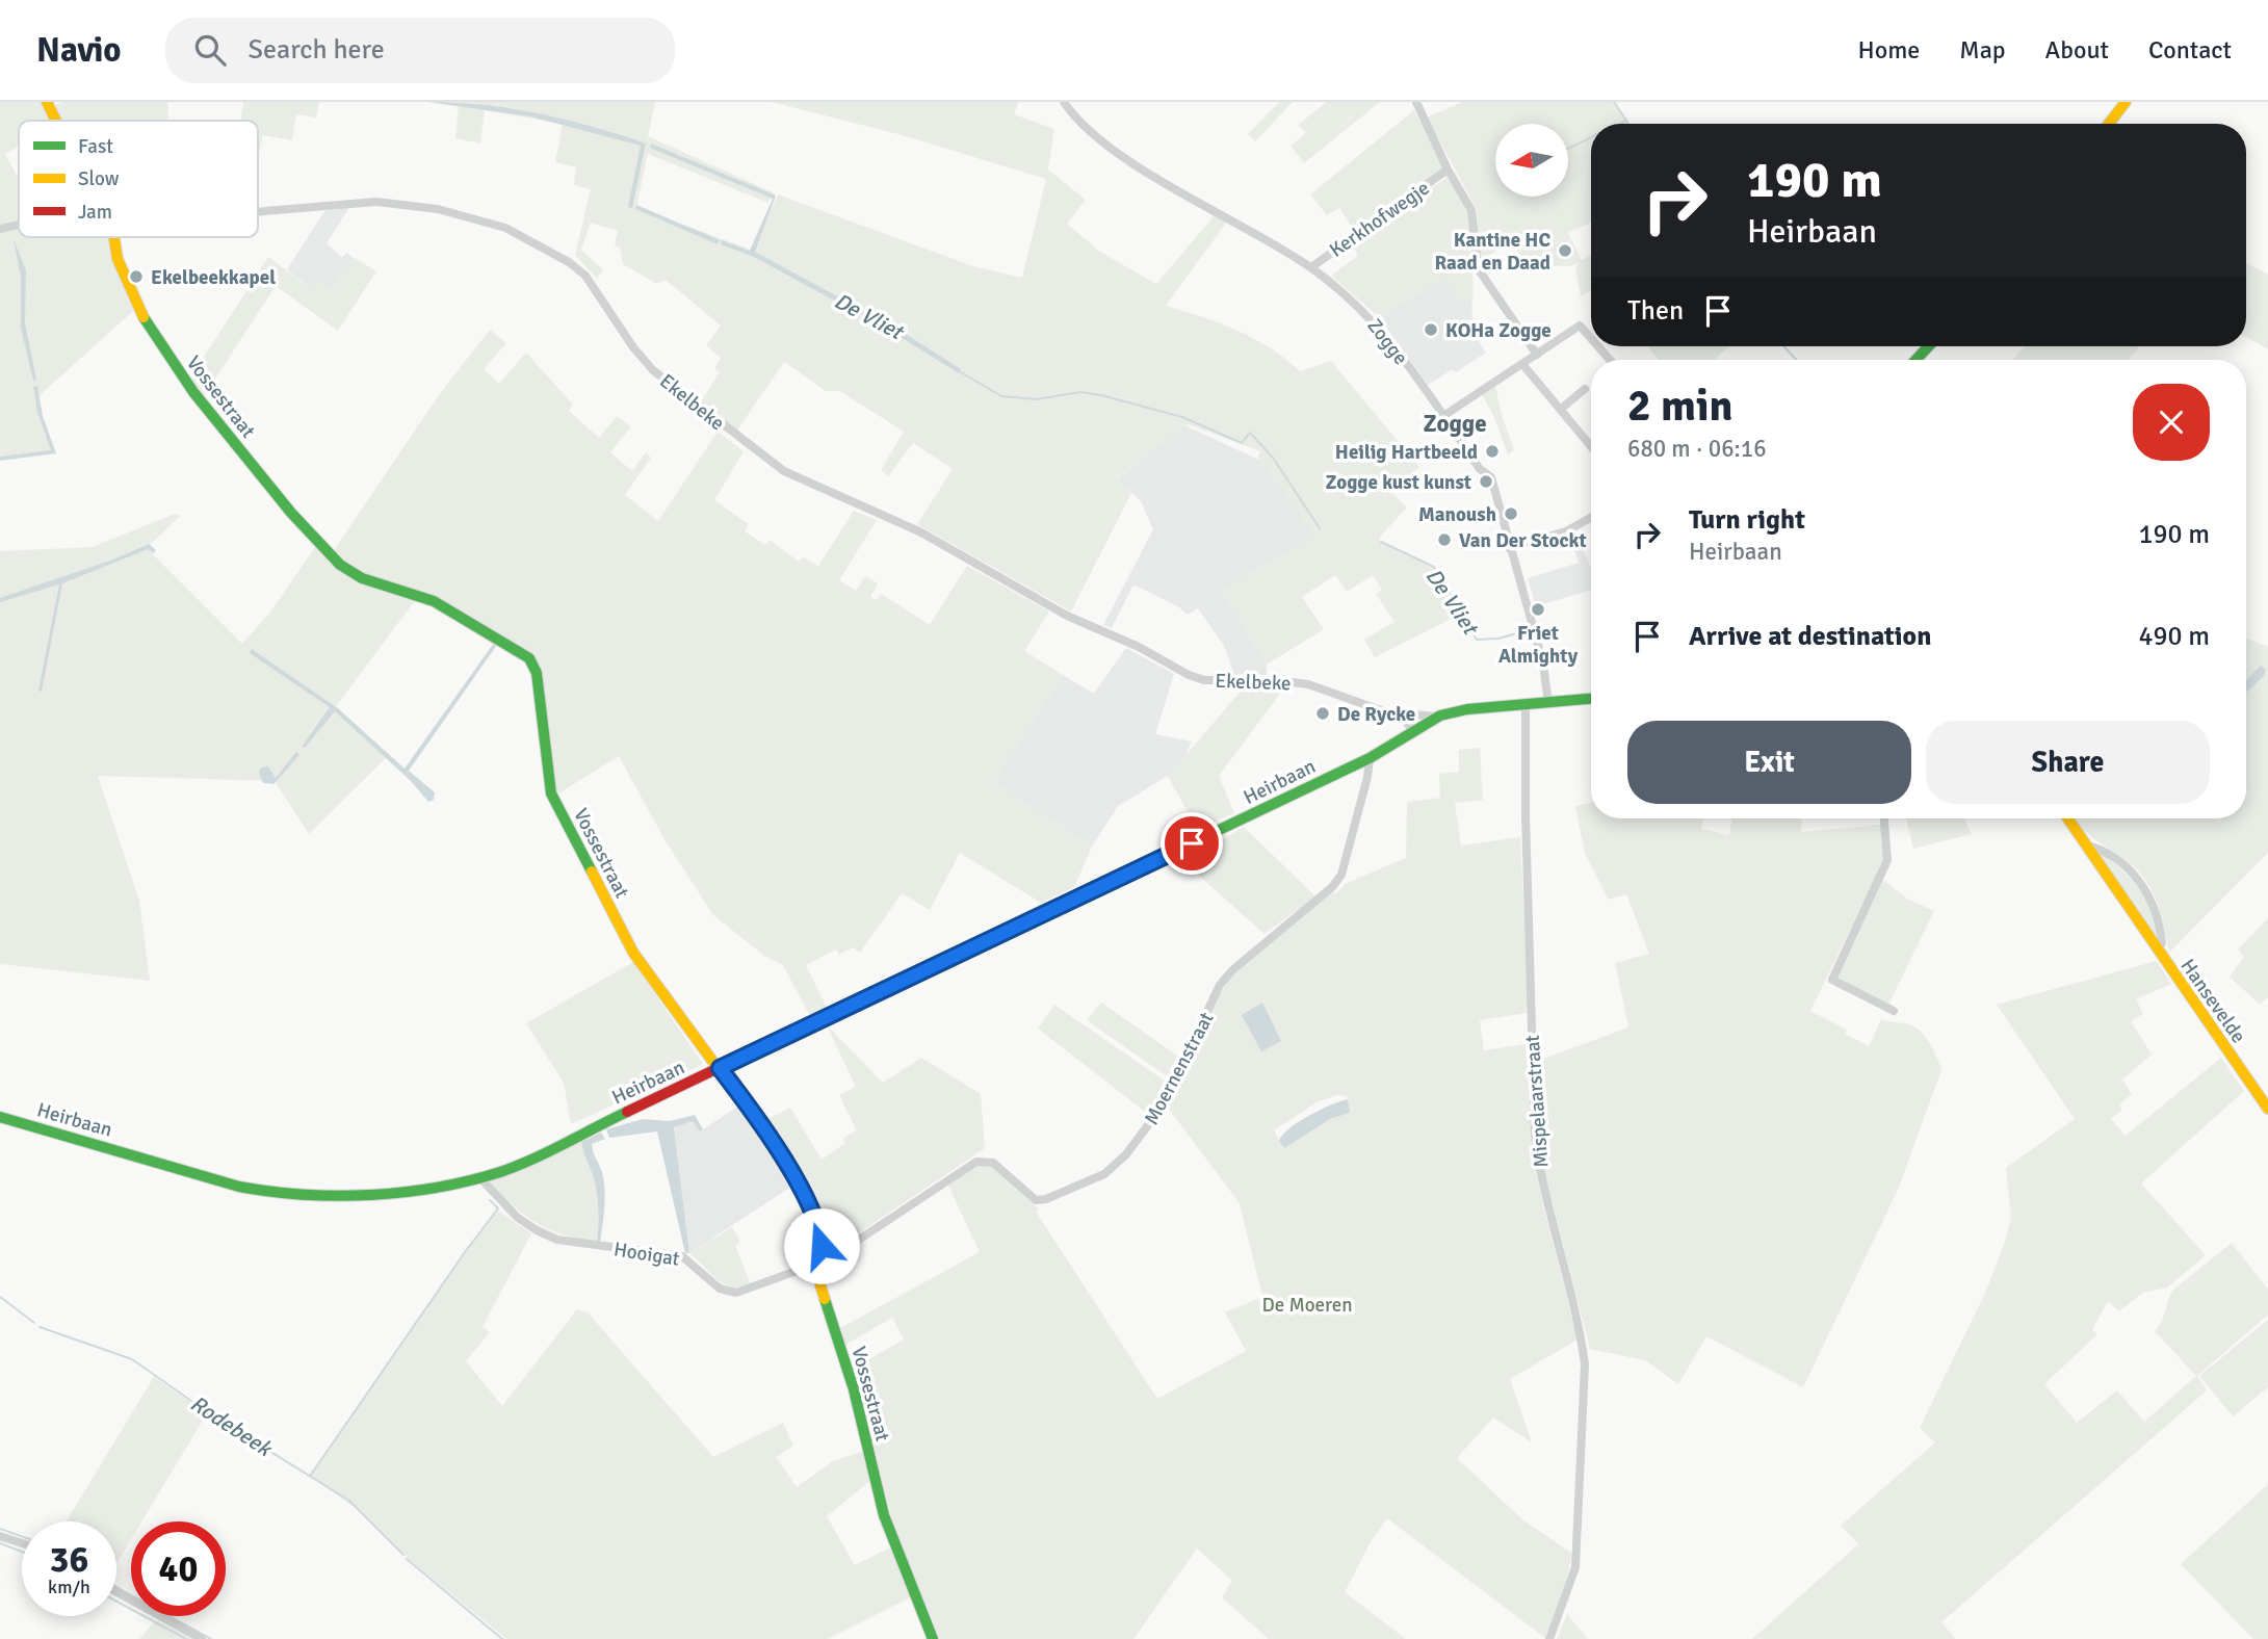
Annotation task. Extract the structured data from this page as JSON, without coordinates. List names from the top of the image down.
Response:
{
  "streets": {
    "street": [
      "Kerkhofwegje",
      "Zogge",
      "Vossestraat",
      "Ekelbeke",
      "Heirbaan",
      "Hansevelde",
      "Moernenstraat",
      "Mispelaarstraat",
      "Hooigat"
    ]
  },
  "crossings": [
    ["Kerkhofwegje", "Zogge"],
    ["Zogge", "Heirbaan"],
    ["Vossestraat", "Heirbaan"],
    ["Vossestraat", "Moernenstraat"],
    ["Vossestraat", "Hooigat"],
    ["Ekelbeke", "Heirbaan"],
    ["Heirbaan", "Moernenstraat"],
    ["Heirbaan", "Mispelaarstraat"],
    ["Heirbaan", "Hooigat"],
    ["Moernenstraat", "Hooigat"]
  ],
  "districts": ["Zogge"],
  "water": ["De Vliet", "Rodebeek"],
  "parks": ["De Moeren"],
  "places": [
    "Kantine HC Raad en Daad",
    "Ekelbeekkapel",
    "KOHa Zogge",
    "Heilig Hartbeeld",
    "Zogge kust kunst",
    "Manoush",
    "Van Der Stockt",
    "Friet Almighty",
    "De Rycke"
  ],
  "legend": ["Fast", "Slow", "Jam"],
  "north": "left",
  "page": {
    "header": "Navio",
    "search": "Search here",
    "nav": [
      "Home",
      "Map",
      "About",
      "Contact"
    ],
    "turn": ["190 m", "Heirbaan"],
    "then": "Then",
    "heading": ["2 min", "680 m · 06:16"],
    "list": [
      {
        "name": "Turn right",
        "note": "Heirbaan",
        "value": "190 m"
      },
      {
        "name": "Arrive at destination",
        "value": "490 m"
      }
    ],
    "buttons": ["Exit", "Share"],
    "speed": "36 km/h",
    "limit": "40"
  }
}
